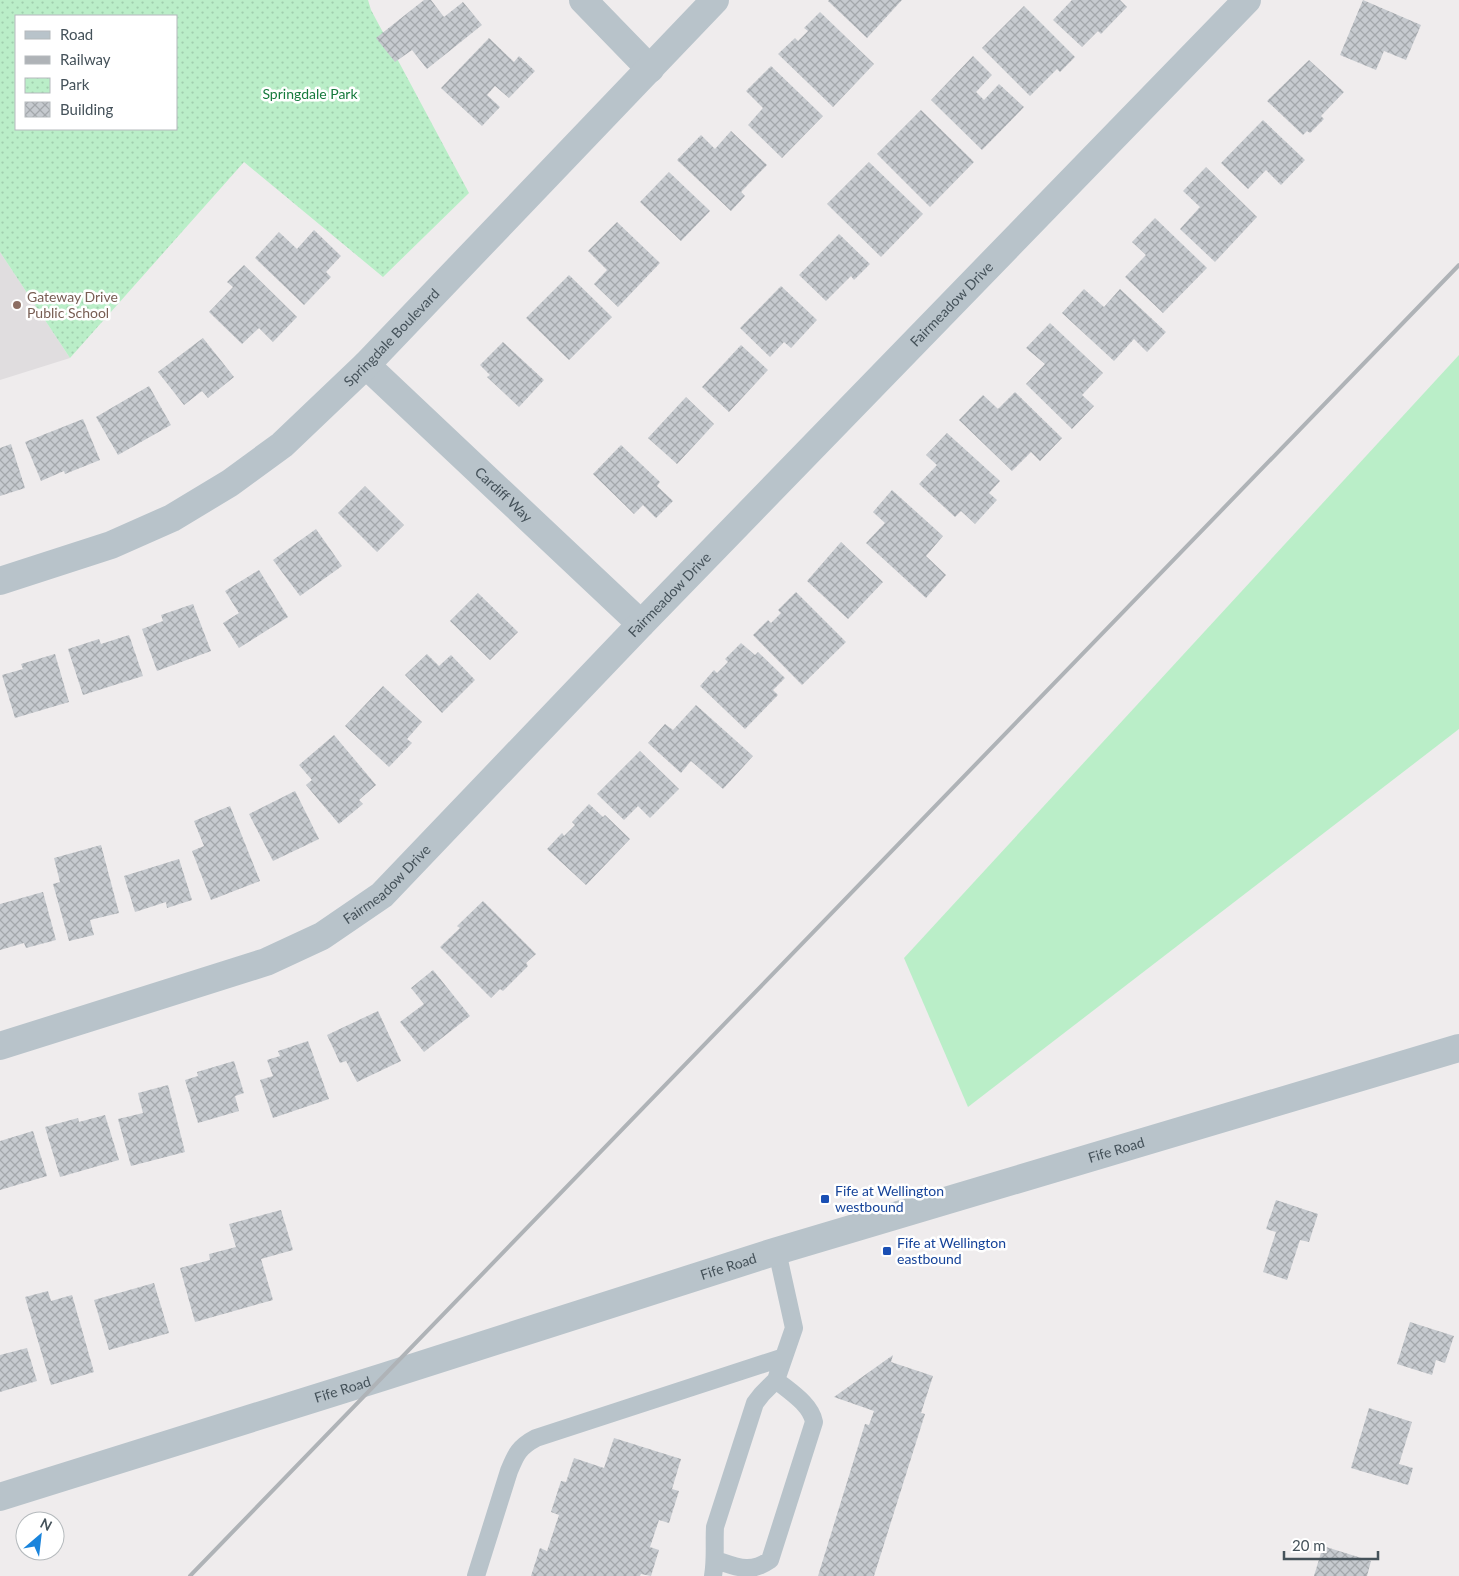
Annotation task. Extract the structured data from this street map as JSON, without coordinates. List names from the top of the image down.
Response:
{
  "streets": {
    "street": [
      "Fairmeadow Drive",
      "Springdale Boulevard",
      "Cardiff Way",
      "Fife Road"
    ]
  },
  "crossings": [
    ["Fairmeadow Drive", "Cardiff Way"],
    ["Springdale Boulevard", "Cardiff Way"]
  ],
  "parks": ["Springdale Park"],
  "places": {
    "other": ["Gateway Drive Public School"],
    "transit": ["Fife at Wellington westbound", "Fife at Wellington eastbound"]
  },
  "legend": [
    "Road",
    "Railway",
    "Park",
    "Building"
  ],
  "scale_bar": "20 m",
  "north": "top right"
}
